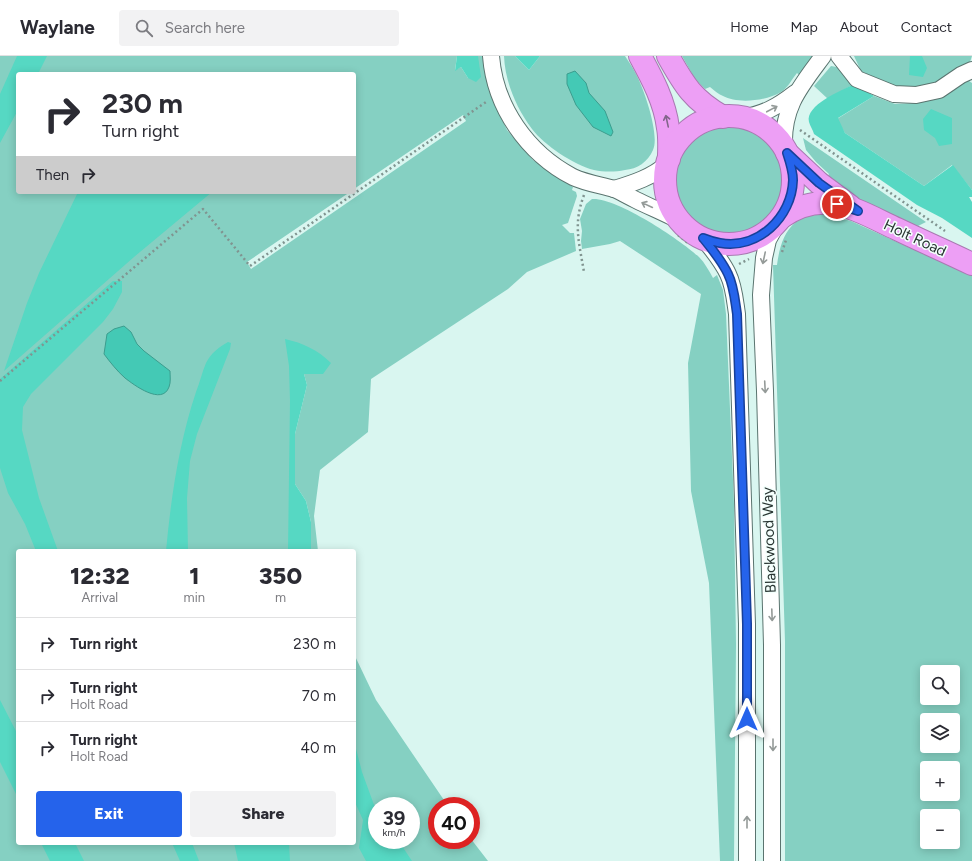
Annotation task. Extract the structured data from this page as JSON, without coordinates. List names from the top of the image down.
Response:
{
  "streets": {
    "highway": ["Holt Road"],
    "street": ["Blackwood Way"]
  },
  "crossings": [
    ["Holt Road", "Blackwood Way"]
  ],
  "page": {
    "header": "Waylane",
    "search": "Search here",
    "nav": [
      "Home",
      "Map",
      "About",
      "Contact"
    ],
    "turn": ["230 m", "Turn right"],
    "then": "Then",
    "eta": [
      "12:32",
      "Arrival",
      "1",
      "min",
      "350",
      "m"
    ],
    "list": [
      {
        "name": "Turn right",
        "value": "230 m"
      },
      {
        "name": "Turn right",
        "note": "Holt Road",
        "value": "70 m"
      },
      {
        "name": "Turn right",
        "note": "Holt Road",
        "value": "40 m"
      }
    ],
    "map_buttons": ["+", "−"],
    "buttons": ["Exit", "Share"],
    "speed": "39 km/h",
    "limit": "40"
  }
}
